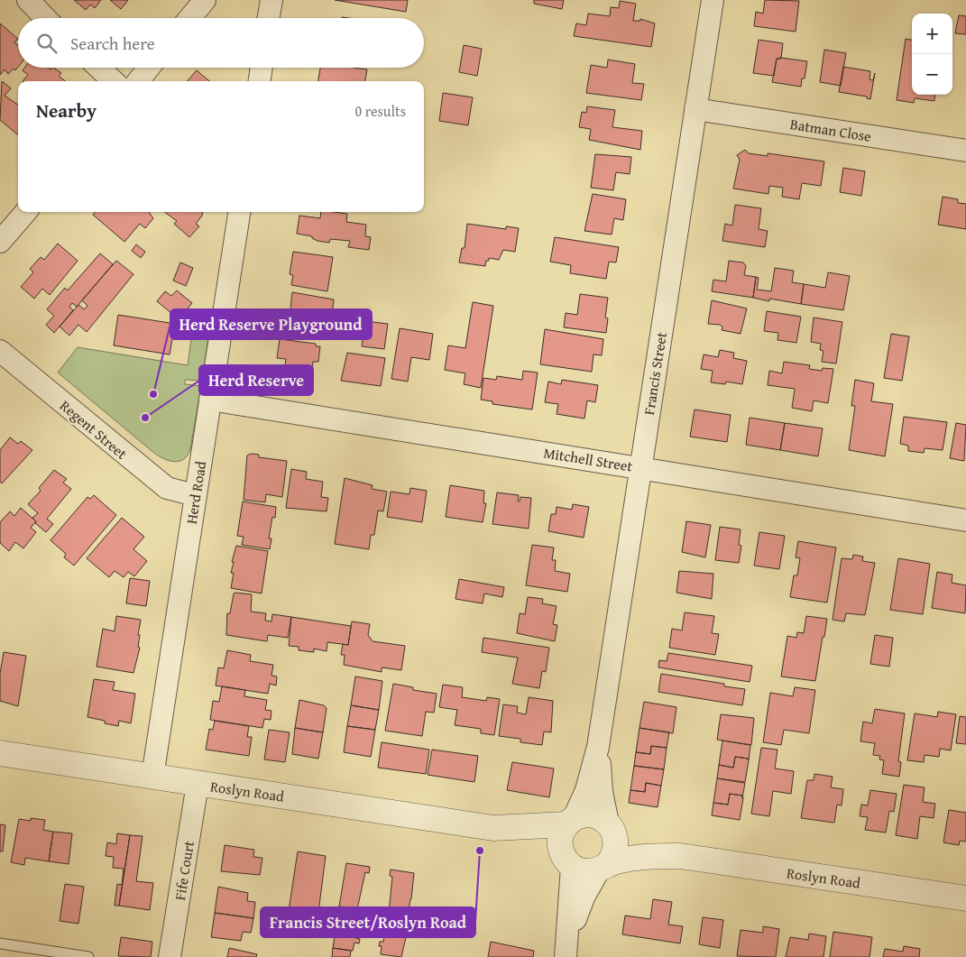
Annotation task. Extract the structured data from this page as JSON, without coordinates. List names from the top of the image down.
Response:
{
  "streets": {
    "street": [
      "Batman Close",
      "Francis Street",
      "Regent Street",
      "Mitchell Street",
      "Herd Road",
      "Roslyn Road",
      "Fife Court"
    ]
  },
  "crossings": [
    ["Batman Close", "Francis Street"],
    ["Francis Street", "Mitchell Street"],
    ["Francis Street", "Roslyn Road"],
    ["Regent Street", "Herd Road"],
    ["Mitchell Street", "Herd Road"],
    ["Herd Road", "Roslyn Road"],
    ["Roslyn Road", "Fife Court"]
  ],
  "places": ["Herd Reserve Playground", "Herd Reserve", "Francis Street/Roslyn Road"],
  "page": {
    "map_buttons": ["+", "−"],
    "search": "Search here",
    "heading": ["Nearby", "0 results"]
  }
}
